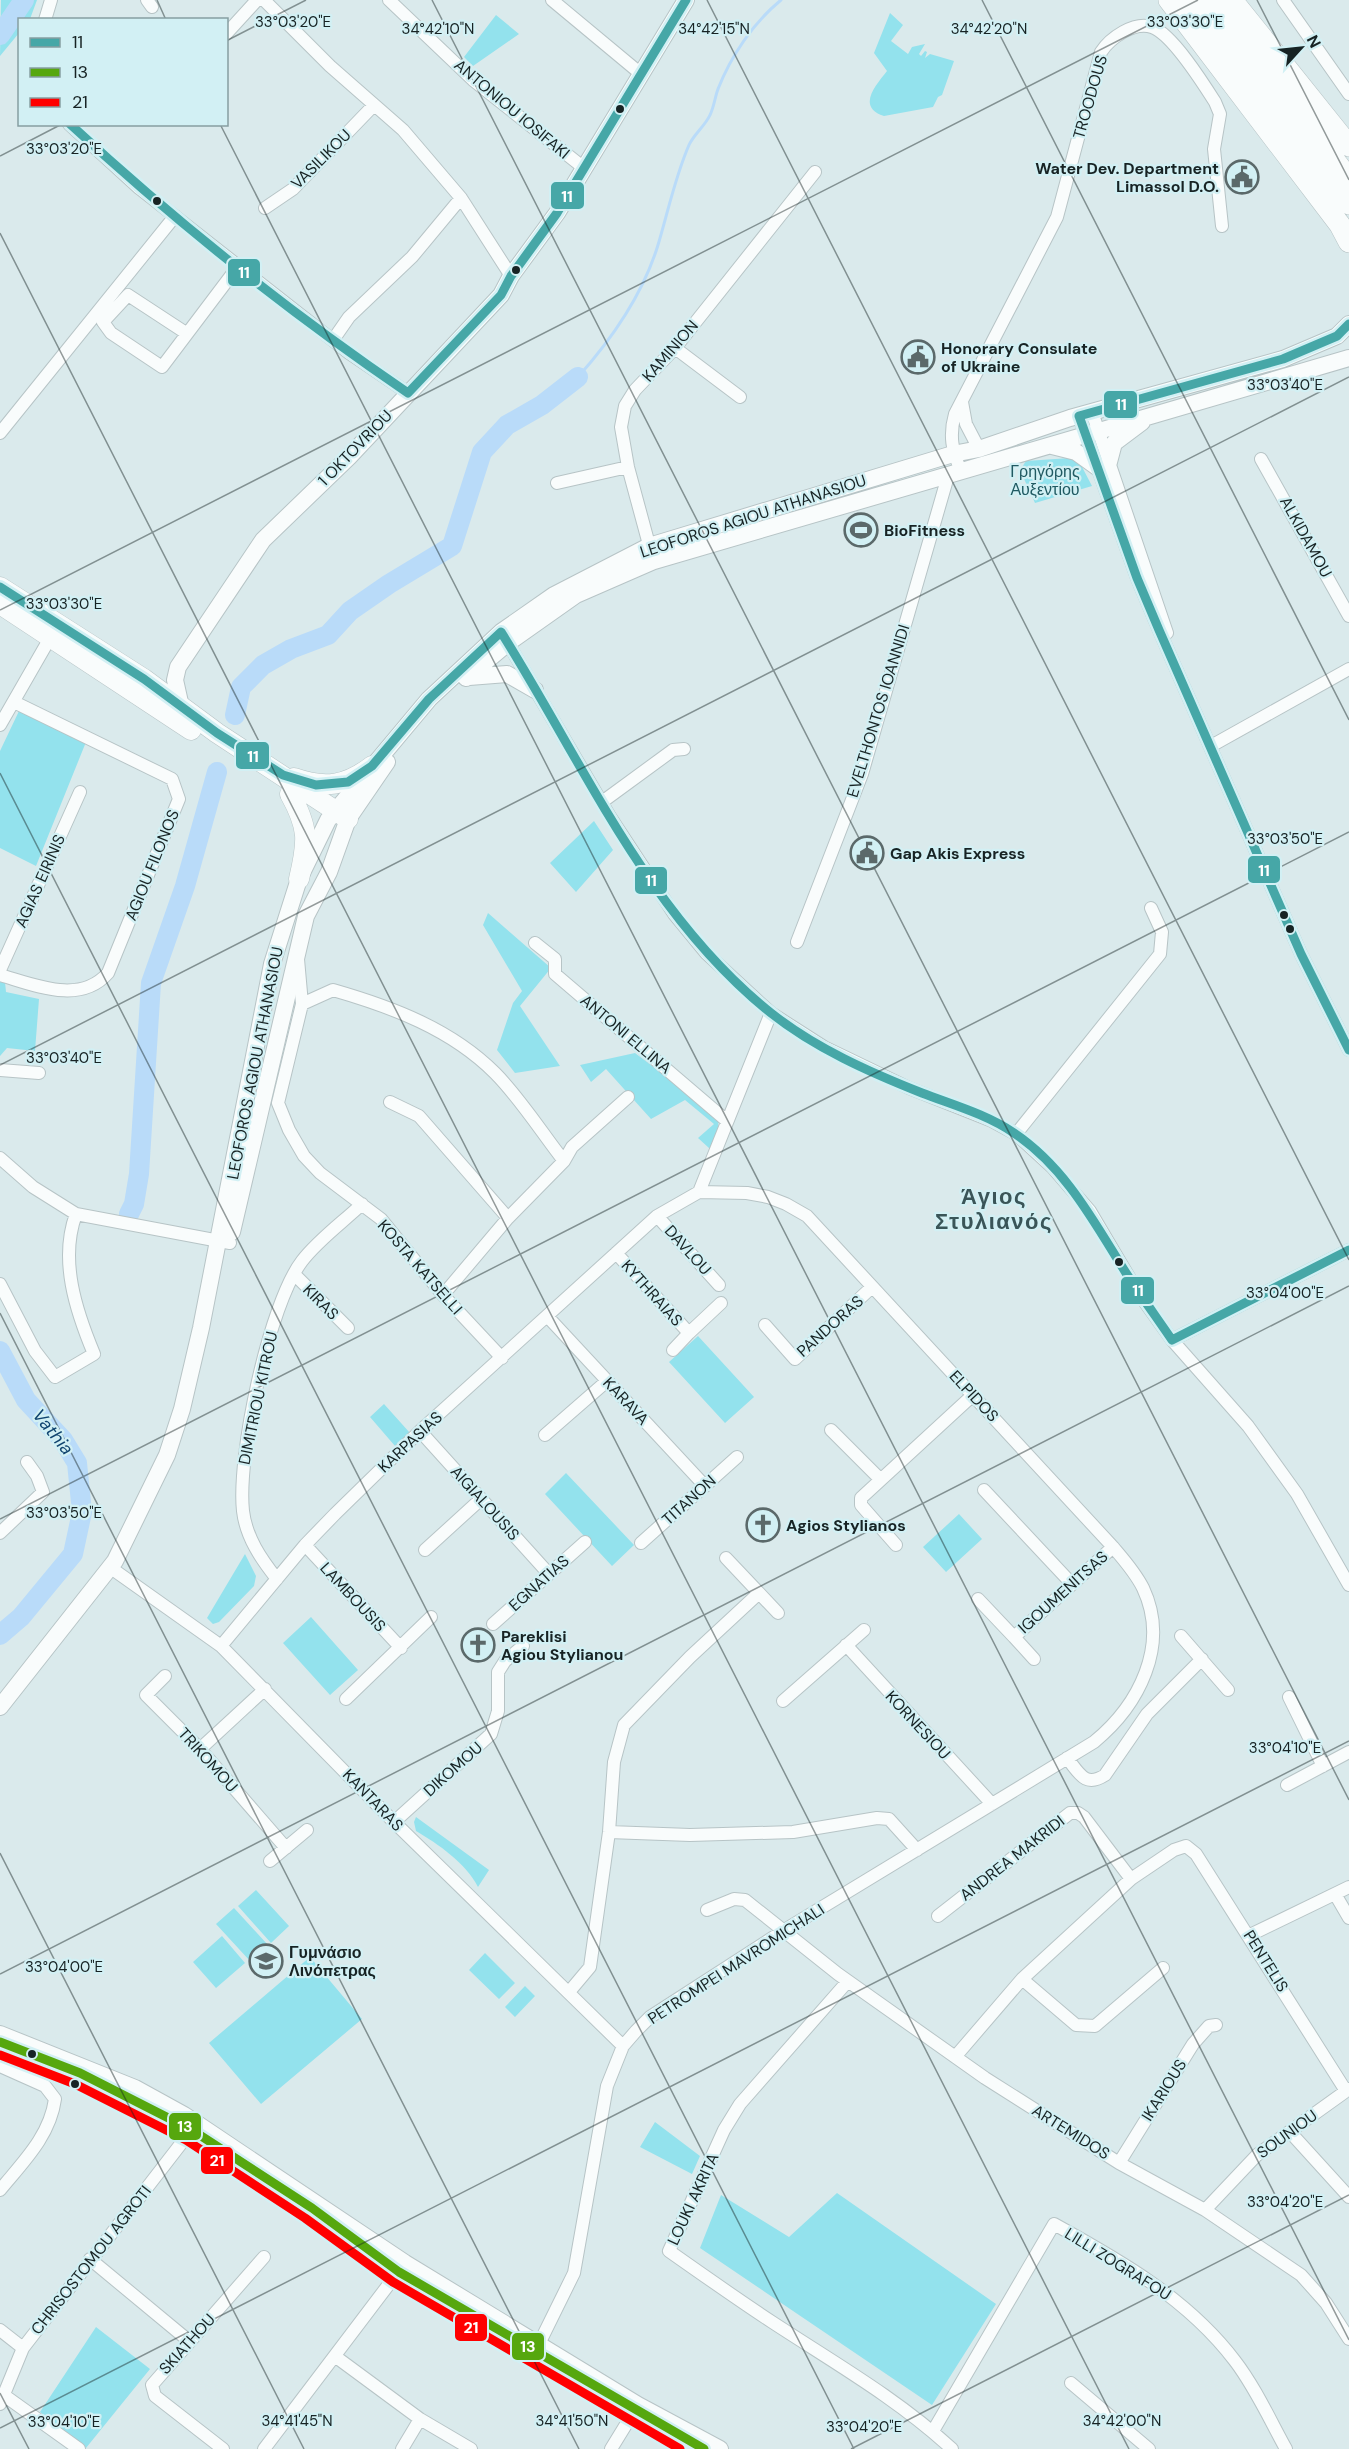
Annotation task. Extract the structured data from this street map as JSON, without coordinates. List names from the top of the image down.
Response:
{
  "streets": {
    "main road": ["1 OKTOVRIOU", "LEOFOROS AGIOU ATHANASIOU"],
    "street": [
      "TROODOUS",
      "ANTONIOU IOSIFAKI",
      "VASILIKOU",
      "KAMINION",
      "ALKIDAMOU",
      "EVELTHONTOS IOANNIDI",
      "AGIOU FILONOS",
      "AGIAS EIRINIS",
      "ANTONI ELLINA",
      "DAVLOU",
      "KOSTA KATSELLI",
      "KYTHRAIAS",
      "KIRAS",
      "PANDORAS",
      "ELPIDOS",
      "DIMITRIOU KITROU",
      "KARAVA",
      "KARPASIAS",
      "TITANON",
      "AIGIALOUSIS",
      "EGNATIAS",
      "IGOUMENITSAS",
      "LAMBOUSIS",
      "KORNESIOU",
      "TRIKOMOU",
      "DIKOMOU",
      "KANTARAS",
      "ANDREA MAKRIDI",
      "PENTELIS",
      "PETROMPEI MAVROMICHALI",
      "IKARIOUS",
      "ARTEMIDOS",
      "SOUNIOU",
      "LOUKI AKRITA",
      "CHRISOSTOMOU AGROTI",
      "LILLI ZOGRAFOU",
      "SKIATHOU"
    ]
  },
  "crossings": [
    ["TROODOUS", "LEOFOROS AGIOU ATHANASIOU"],
    ["TROODOUS", "EVELTHONTOS IOANNIDI"],
    ["ANTONIOU IOSIFAKI", "1 OKTOVRIOU"],
    ["KAMINION", "LEOFOROS AGIOU ATHANASIOU"],
    ["LEOFOROS AGIOU ATHANASIOU", "EVELTHONTOS IOANNIDI"],
    ["LEOFOROS AGIOU ATHANASIOU", "KOSTA KATSELLI"],
    ["LEOFOROS AGIOU ATHANASIOU", "KANTARAS"],
    ["KOSTA KATSELLI", "DIMITRIOU KITROU"],
    ["KOSTA KATSELLI", "KARPASIAS"],
    ["KYTHRAIAS", "KARPASIAS"],
    ["KIRAS", "DIMITRIOU KITROU"],
    ["PANDORAS", "ELPIDOS"],
    ["ELPIDOS", "IGOUMENITSAS"],
    ["ELPIDOS", "PETROMPEI MAVROMICHALI"],
    ["DIMITRIOU KITROU", "KARPASIAS"],
    ["KARAVA", "KARPASIAS"],
    ["KARAVA", "TITANON"],
    ["KARPASIAS", "AIGIALOUSIS"],
    ["KARPASIAS", "LAMBOUSIS"],
    ["KARPASIAS", "KANTARAS"],
    ["AIGIALOUSIS", "EGNATIAS"],
    ["KORNESIOU", "PETROMPEI MAVROMICHALI"],
    ["DIKOMOU", "KANTARAS"],
    ["KANTARAS", "PETROMPEI MAVROMICHALI"],
    ["ANDREA MAKRIDI", "PENTELIS"],
    ["PENTELIS", "SOUNIOU"],
    ["PETROMPEI MAVROMICHALI", "ARTEMIDOS"],
    ["IKARIOUS", "ARTEMIDOS"],
    ["ARTEMIDOS", "SOUNIOU"],
    ["ARTEMIDOS", "LOUKI AKRITA"],
    ["LOUKI AKRITA", "LILLI ZOGRAFOU"]
  ],
  "districts": ["Άγιος Στυλιανός"],
  "water": ["Vathia"],
  "parks": ["Γρηγόρης Αυξεντίου"],
  "places": {
    "public building": ["Water Dev. Department Limassol D.O.", "Honorary Consulate of Ukraine", "Gap Akis Express"],
    "sports": ["BioFitness"],
    "church": ["Agios Stylianos", "Pareklisi Agiou Stylianou"],
    "school or university": ["Γυμνάσιο Λινόπετρας"]
  },
  "lines": ["transit line 11", "transit line 13", "transit line 21"],
  "legend": ["11", "13", "21"],
  "north": "top right",
  "coordinates": [
    "33°03'20\"E",
    "33°03'30\"E",
    "34°42'10\"N",
    "34°42'15\"N",
    "34°42'20\"N",
    "33°03'40\"E",
    "33°03'50\"E",
    "33°04'00\"E",
    "33°04'10\"E",
    "33°04'20\"E",
    "34°41'45\"N",
    "34°41'50\"N",
    "34°42'00\"N"
  ]
}
